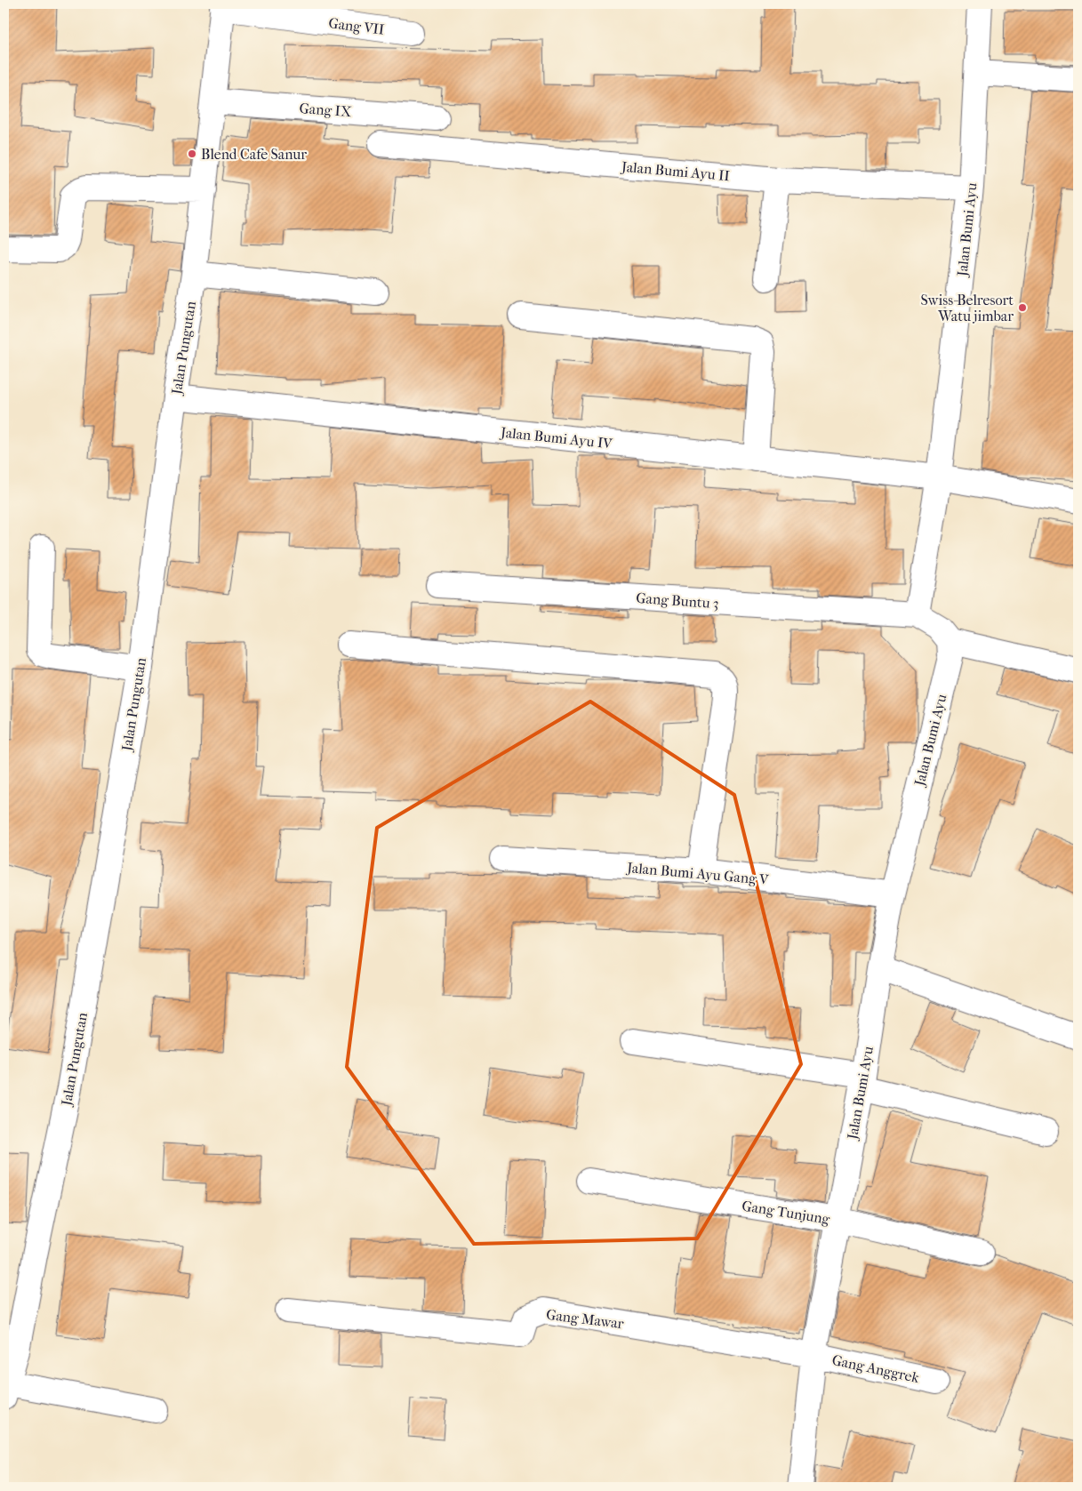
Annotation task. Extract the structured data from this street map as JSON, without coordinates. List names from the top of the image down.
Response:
{
  "streets": {
    "street": [
      "Gang VII",
      "Gang IX",
      "Jalan Bumi Ayu II",
      "Jalan Bumi Ayu",
      "Jalan Pungutan",
      "Jalan Bumi Ayu IV",
      "Gang Buntu 3",
      "Jalan Bumi Ayu Gang V",
      "Gang Tunjung",
      "Gang Mawar",
      "Gang Anggrek"
    ]
  },
  "crossings": [
    ["Gang VII", "Jalan Pungutan"],
    ["Gang IX", "Jalan Pungutan"],
    ["Jalan Bumi Ayu II", "Jalan Bumi Ayu"],
    ["Jalan Bumi Ayu", "Jalan Bumi Ayu IV"],
    ["Jalan Bumi Ayu", "Gang Buntu 3"],
    ["Jalan Bumi Ayu", "Jalan Bumi Ayu Gang V"],
    ["Jalan Bumi Ayu", "Gang Tunjung"],
    ["Jalan Bumi Ayu", "Gang Mawar"],
    ["Jalan Bumi Ayu", "Gang Anggrek"],
    ["Jalan Pungutan", "Jalan Bumi Ayu IV"],
    ["Gang Mawar", "Gang Anggrek"]
  ],
  "places": ["Blend Cafe Sanur", "Swiss-Belresort Watu jimbar"]
}
